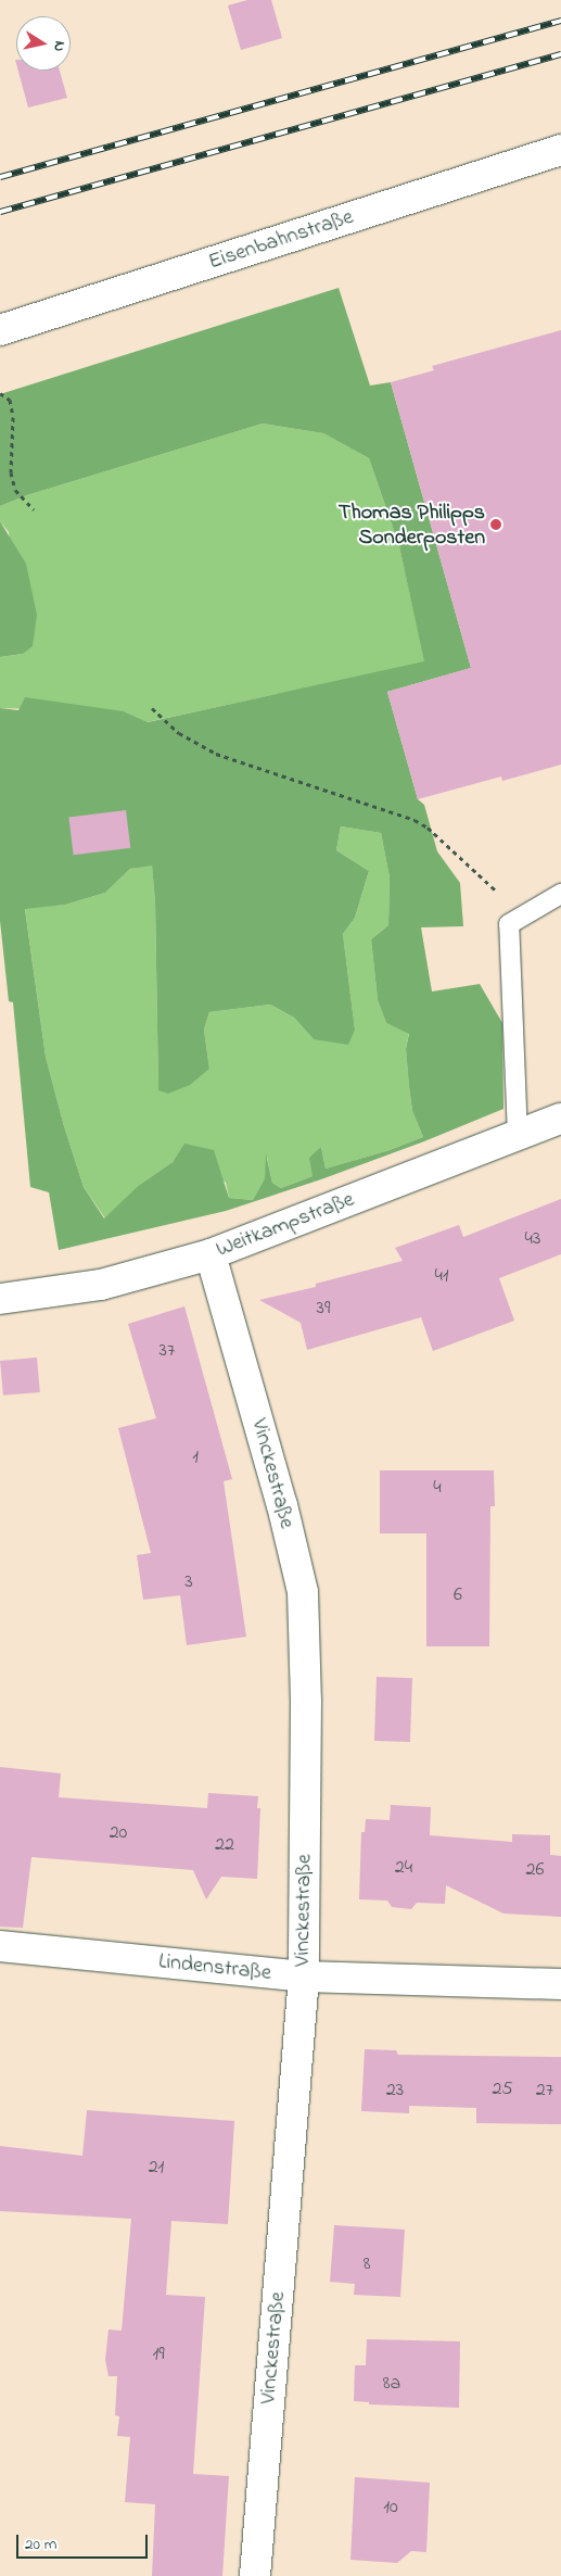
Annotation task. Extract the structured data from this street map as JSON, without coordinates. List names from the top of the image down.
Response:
{
  "streets": {
    "street": [
      "Eisenbahnstraße",
      "Weitkampstraße",
      "Vinckestraße",
      "Lindenstraße"
    ]
  },
  "crossings": [
    ["Weitkampstraße", "Vinckestraße"],
    ["Vinckestraße", "Lindenstraße"]
  ],
  "places": ["Thomas Philipps Sonderposten"],
  "house_numbers": [
    "43",
    "41",
    "39",
    "37",
    "1",
    "4",
    "3",
    "6",
    "20",
    "22",
    "24",
    "26",
    "25",
    "23",
    "27",
    "21",
    "8",
    "19",
    "8a",
    "10"
  ],
  "scale_bar": "20 m",
  "north": "right"
}
